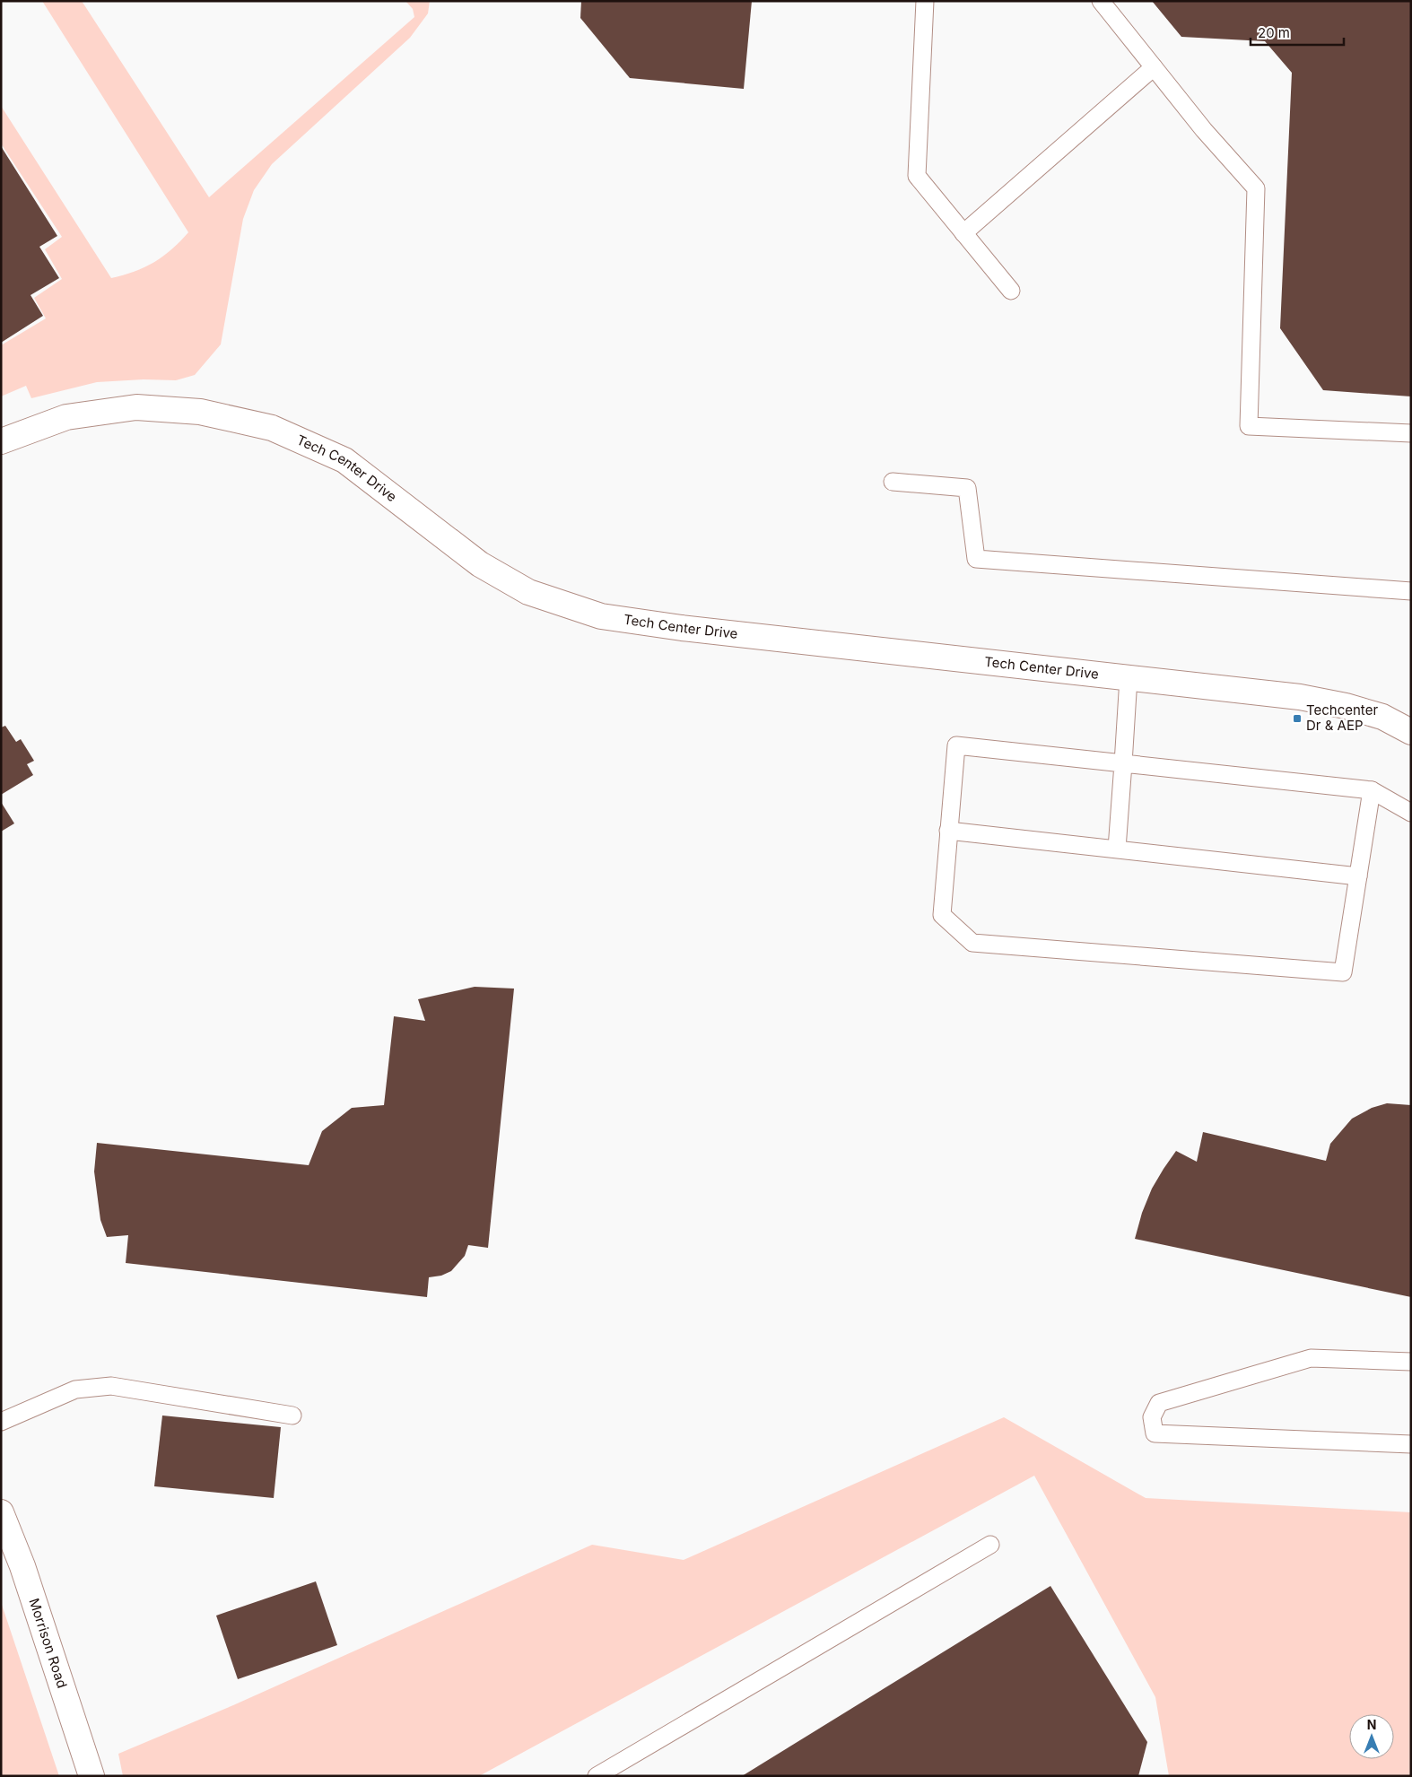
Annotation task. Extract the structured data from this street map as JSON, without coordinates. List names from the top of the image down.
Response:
{
  "streets": {
    "street": ["Tech Center Drive", "Morrison Road"]
  },
  "places": {
    "transit": ["Techcenter Dr & AEP"]
  },
  "scale_bar": "20 m",
  "north": "top"
}
